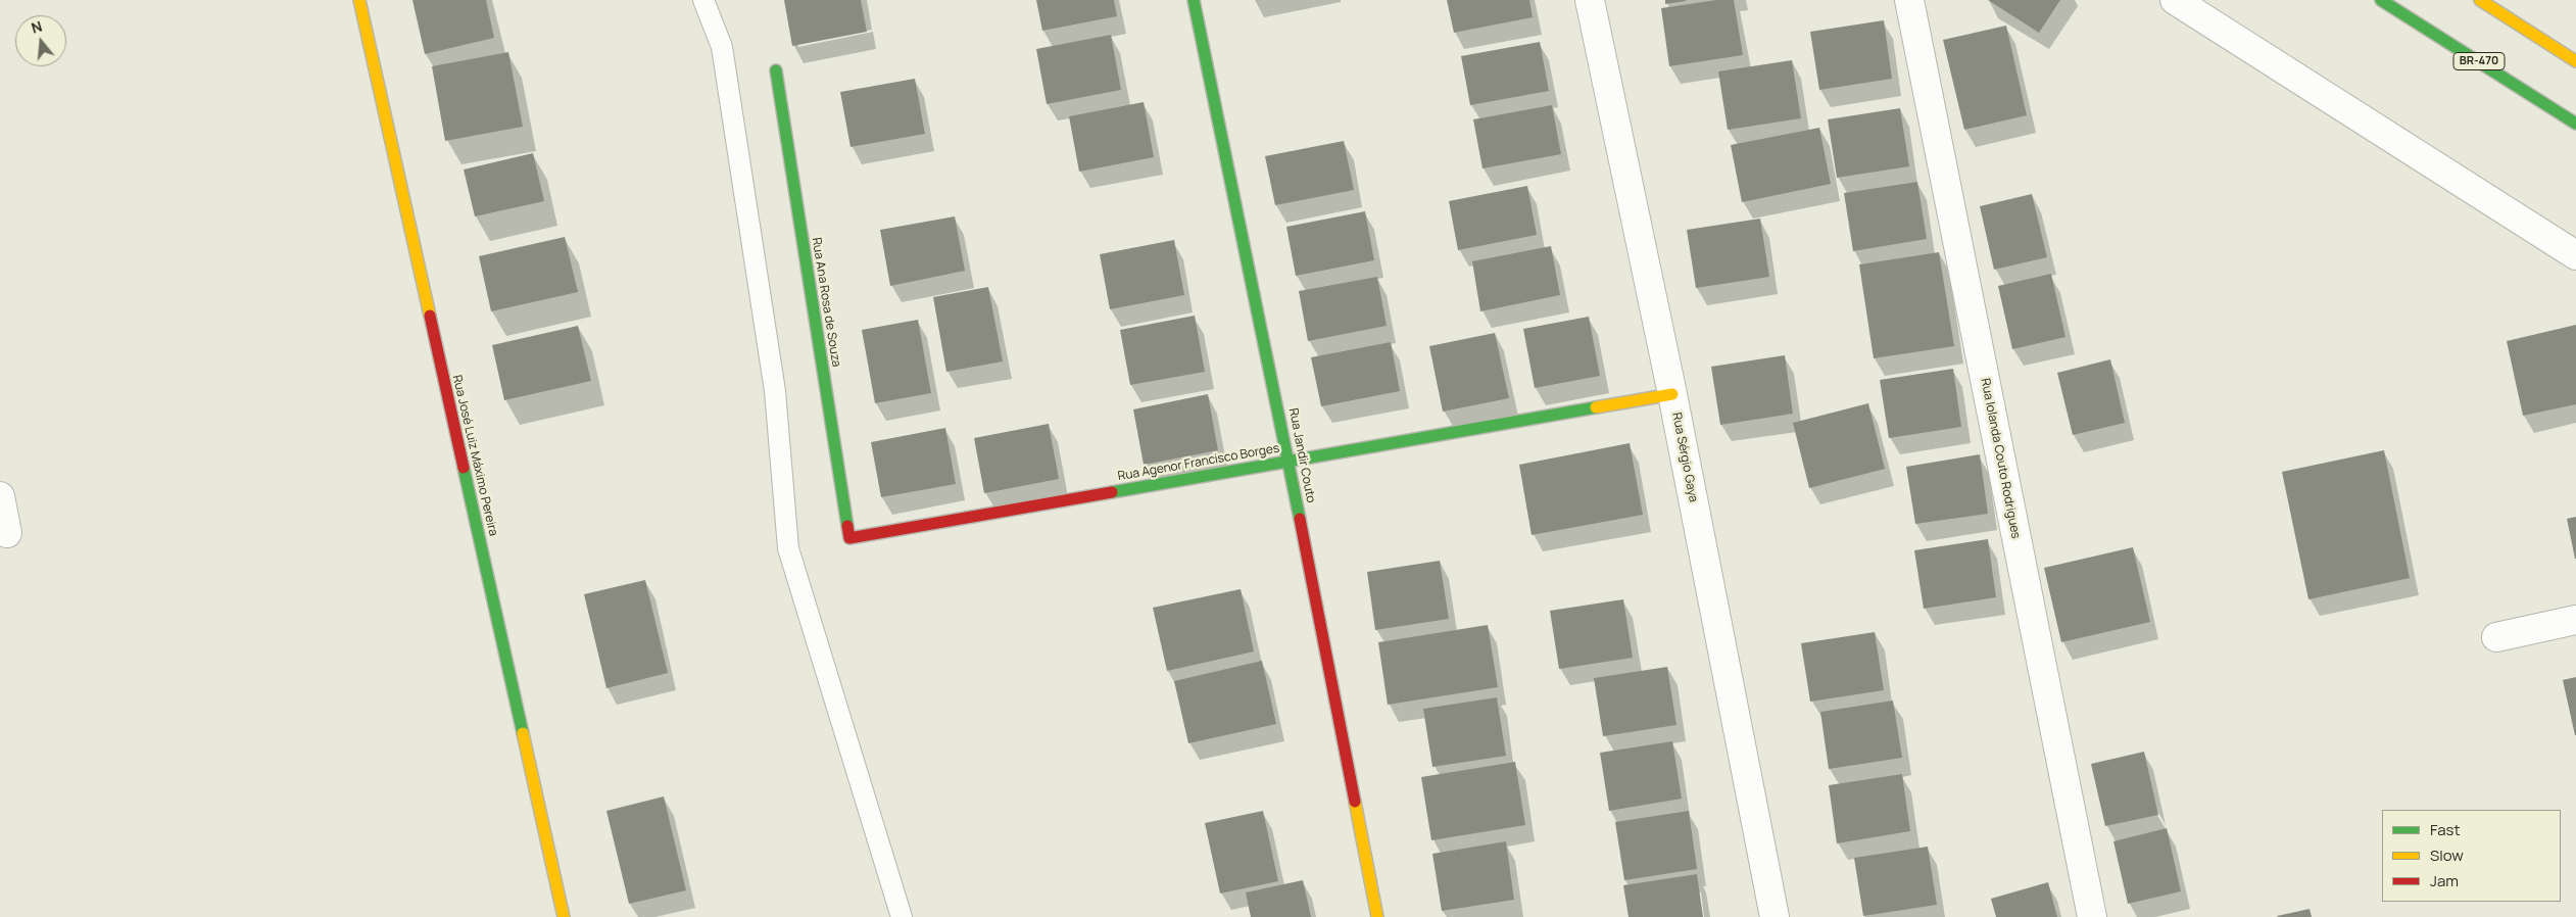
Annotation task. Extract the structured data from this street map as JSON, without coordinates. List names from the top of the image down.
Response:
{
  "streets": {
    "main road": [
      "BR-470",
      "Rua Ana Rosa de Souza",
      "Rua José Luiz Máximo Pereira",
      "Rua Jandir Couto",
      "Rua Agenor Francisco Borges"
    ],
    "street": ["Rua Sérgio Gaya", "Rua Iolanda Couto Rodrigues"]
  },
  "crossings": [
    ["Rua Ana Rosa de Souza", "Rua Agenor Francisco Borges"],
    ["Rua Jandir Couto", "Rua Agenor Francisco Borges"],
    ["Rua Sérgio Gaya", "Rua Agenor Francisco Borges"]
  ],
  "legend": ["Fast", "Slow", "Jam"],
  "north": "top"
}
